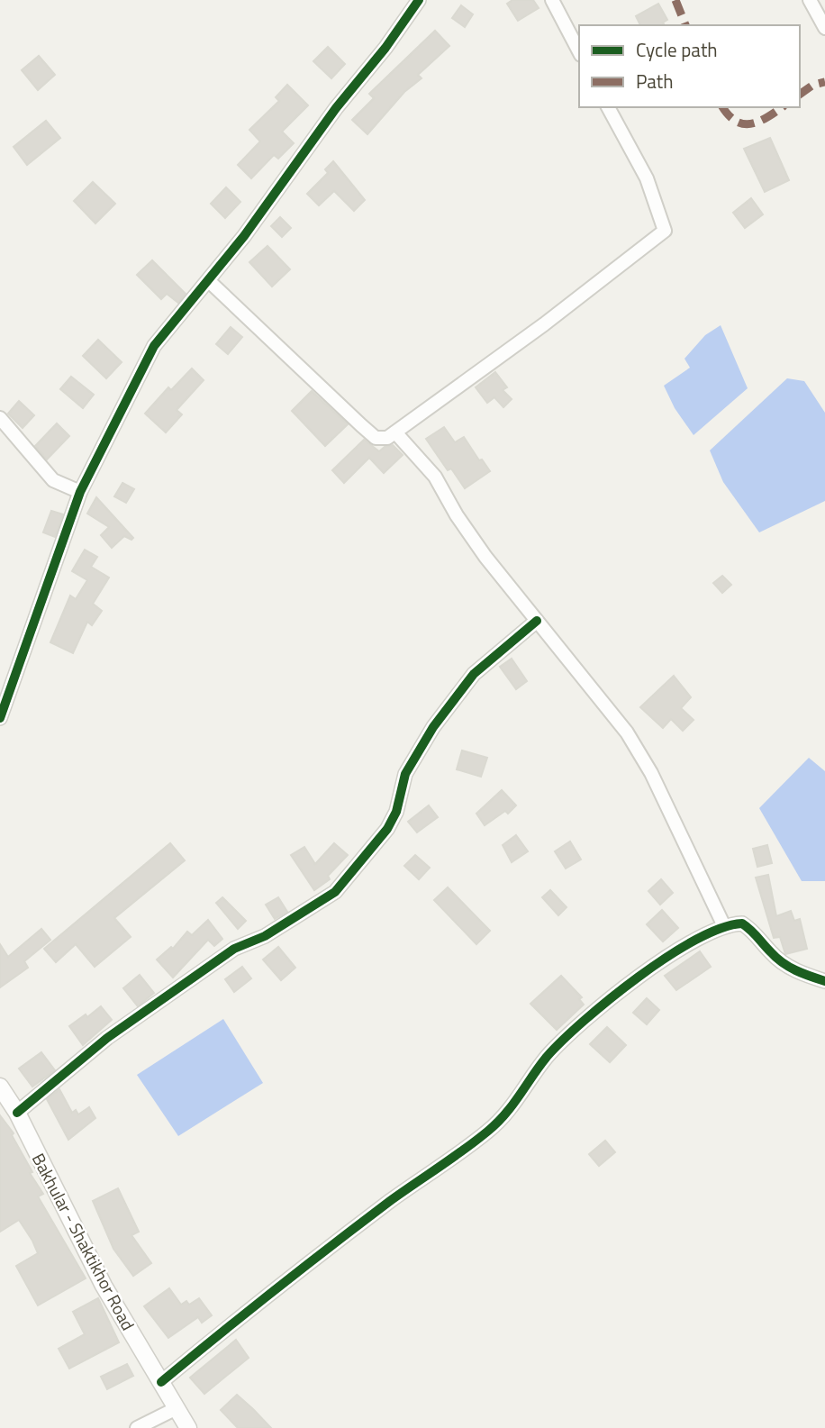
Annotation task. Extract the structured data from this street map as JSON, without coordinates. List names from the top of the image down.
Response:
{
  "streets": {
    "street": ["Bakhular - Shaktikhor Road"]
  },
  "legend": ["Cycle path", "Path"]
}
